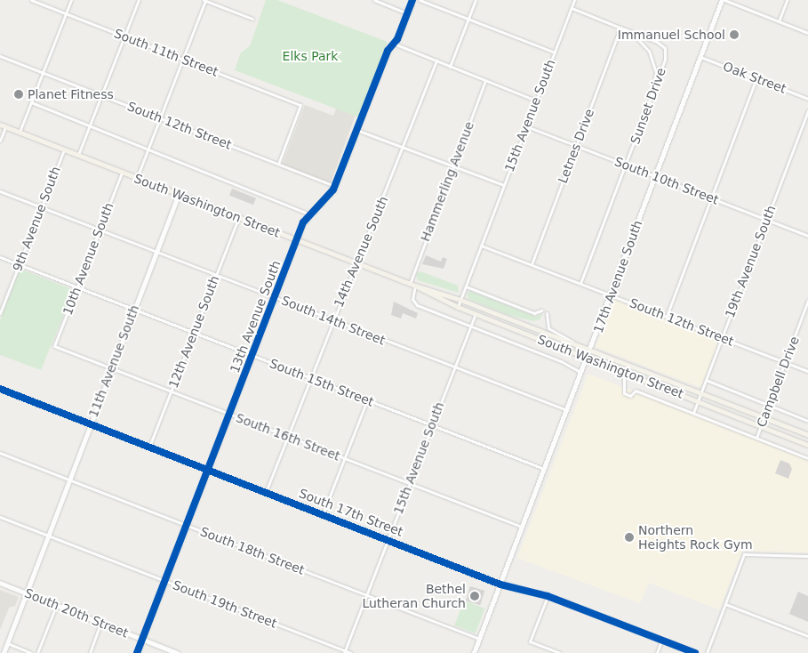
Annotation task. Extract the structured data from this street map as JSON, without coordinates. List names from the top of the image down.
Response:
{
  "streets": {
    "main road": ["South Washington Street"],
    "street": [
      "South 11th Street",
      "Oak Street",
      "Sunset Drive",
      "15th Avenue South",
      "South 12th Street",
      "Letnes Drive",
      "South 10th Street",
      "Hammerling Avenue",
      "9th Avenue South",
      "14th Avenue South",
      "10th Avenue South",
      "19th Avenue South",
      "17th Avenue South",
      "13th Avenue South",
      "South 14th Street",
      "12th Avenue South",
      "11th Avenue South",
      "Campbell Drive",
      "South 15th Street",
      "South 16th Street",
      "South 17th Street",
      "South 18th Street",
      "South 19th Street",
      "South 20th Street"
    ]
  },
  "crossings": [
    ["South 11th Street", "South 12th Street"],
    ["Oak Street", "17th Avenue South"],
    ["Sunset Drive", "South 12th Street"],
    ["Sunset Drive", "Letnes Drive"],
    ["Sunset Drive", "South 10th Street"],
    ["15th Avenue South", "South 12th Street"],
    ["15th Avenue South", "South 10th Street"],
    ["15th Avenue South", "South Washington Street"],
    ["15th Avenue South", "South 14th Street"],
    ["15th Avenue South", "South 15th Street"],
    ["15th Avenue South", "South 16th Street"],
    ["15th Avenue South", "South 17th Street"],
    ["15th Avenue South", "South 18th Street"],
    ["15th Avenue South", "South 19th Street"],
    ["South 12th Street", "Letnes Drive"],
    ["South 12th Street", "19th Avenue South"],
    ["South 12th Street", "17th Avenue South"],
    ["South 12th Street", "13th Avenue South"],
    ["South 12th Street", "Campbell Drive"],
    ["Letnes Drive", "South 10th Street"],
    ["South 10th Street", "19th Avenue South"],
    ["South 10th Street", "17th Avenue South"],
    ["Hammerling Avenue", "South Washington Street"],
    ["South Washington Street", "9th Avenue South"],
    ["South Washington Street", "14th Avenue South"],
    ["South Washington Street", "10th Avenue South"],
    ["South Washington Street", "19th Avenue South"],
    ["South Washington Street", "17th Avenue South"],
    ["South Washington Street", "13th Avenue South"],
    ["South Washington Street", "12th Avenue South"],
    ["South Washington Street", "11th Avenue South"],
    ["South Washington Street", "Campbell Drive"],
    ["9th Avenue South", "South 14th Street"],
    ["9th Avenue South", "South 15th Street"],
    ["14th Avenue South", "South 14th Street"],
    ["14th Avenue South", "South 15th Street"],
    ["14th Avenue South", "South 16th Street"],
    ["14th Avenue South", "South 17th Street"],
    ["10th Avenue South", "South 14th Street"],
    ["10th Avenue South", "South 15th Street"],
    ["10th Avenue South", "South 16th Street"],
    ["17th Avenue South", "South 14th Street"],
    ["17th Avenue South", "South 15th Street"],
    ["17th Avenue South", "South 16th Street"],
    ["17th Avenue South", "South 17th Street"],
    ["17th Avenue South", "South 18th Street"],
    ["13th Avenue South", "South 14th Street"],
    ["13th Avenue South", "South 15th Street"],
    ["13th Avenue South", "South 16th Street"],
    ["13th Avenue South", "South 17th Street"],
    ["13th Avenue South", "South 18th Street"],
    ["13th Avenue South", "South 19th Street"],
    ["13th Avenue South", "South 20th Street"],
    ["South 14th Street", "12th Avenue South"],
    ["South 14th Street", "11th Avenue South"],
    ["12th Avenue South", "South 15th Street"],
    ["12th Avenue South", "South 16th Street"],
    ["12th Avenue South", "South 17th Street"],
    ["11th Avenue South", "South 15th Street"],
    ["11th Avenue South", "South 16th Street"],
    ["11th Avenue South", "South 17th Street"],
    ["11th Avenue South", "South 18th Street"],
    ["11th Avenue South", "South 19th Street"],
    ["11th Avenue South", "South 20th Street"]
  ],
  "parks": ["Elks Park"],
  "places": [
    "Immanuel School",
    "Planet Fitness",
    "Northern Heights Rock Gym",
    "Bethel Lutheran Church"
  ]
}
